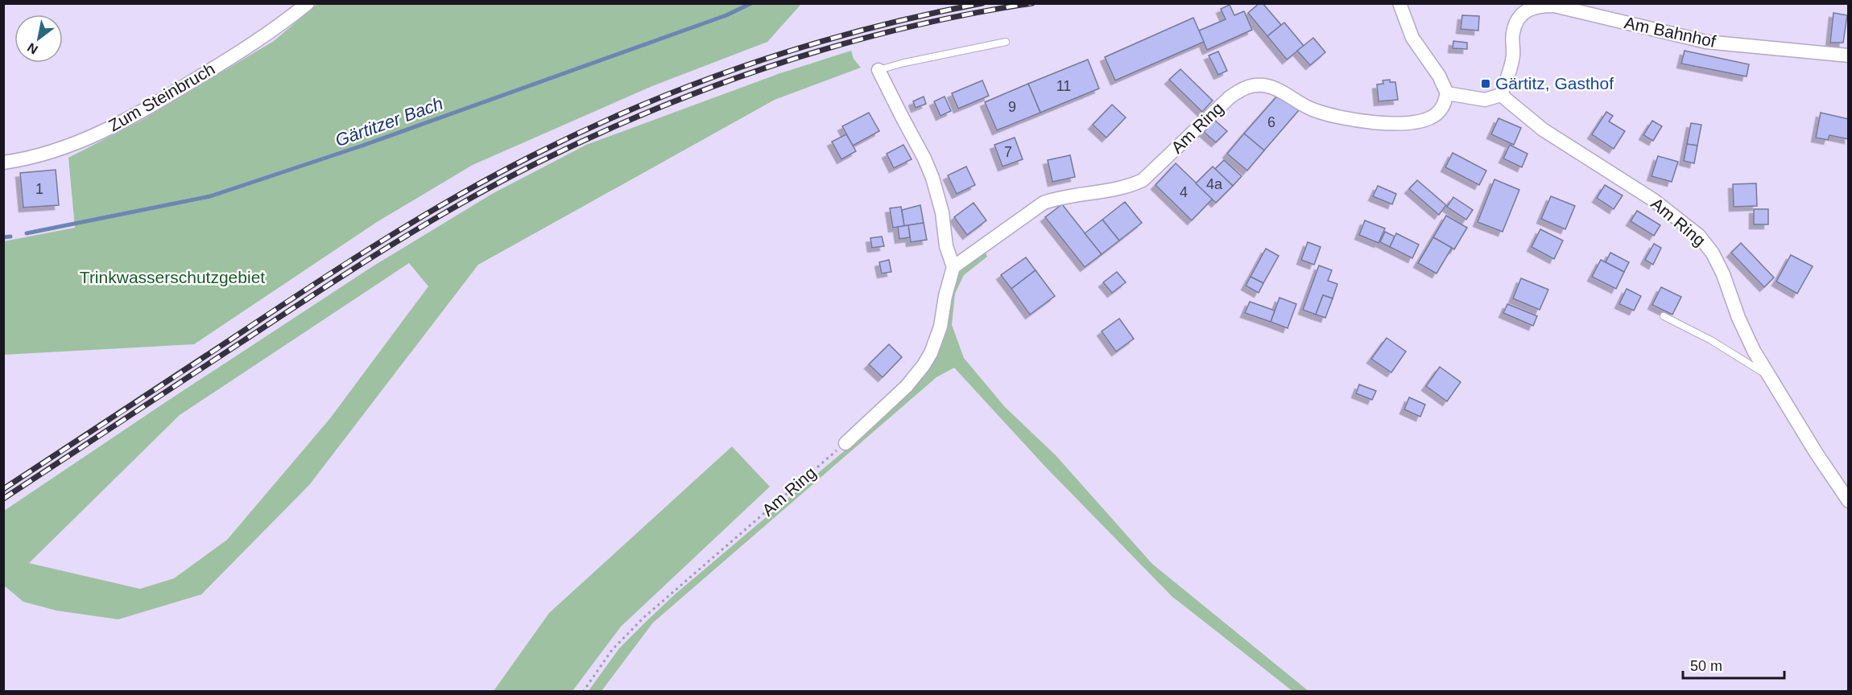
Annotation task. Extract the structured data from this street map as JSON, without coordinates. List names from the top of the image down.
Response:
{
  "streets": {
    "street": ["Am Bahnhof", "Zum Steinbruch", "Am Ring"]
  },
  "crossings": [
    ["Am Bahnhof", "Am Ring"]
  ],
  "water": ["Gärtitzer Bach"],
  "parks": ["Trinkwasserschutzgebiet"],
  "places": {
    "transit": ["Gärtitz, Gasthof"]
  },
  "house_numbers": [
    "11",
    "9",
    "6",
    "7",
    "4a",
    "1",
    "4"
  ],
  "scale_bar": "50 m",
  "north": "bottom left"
}
